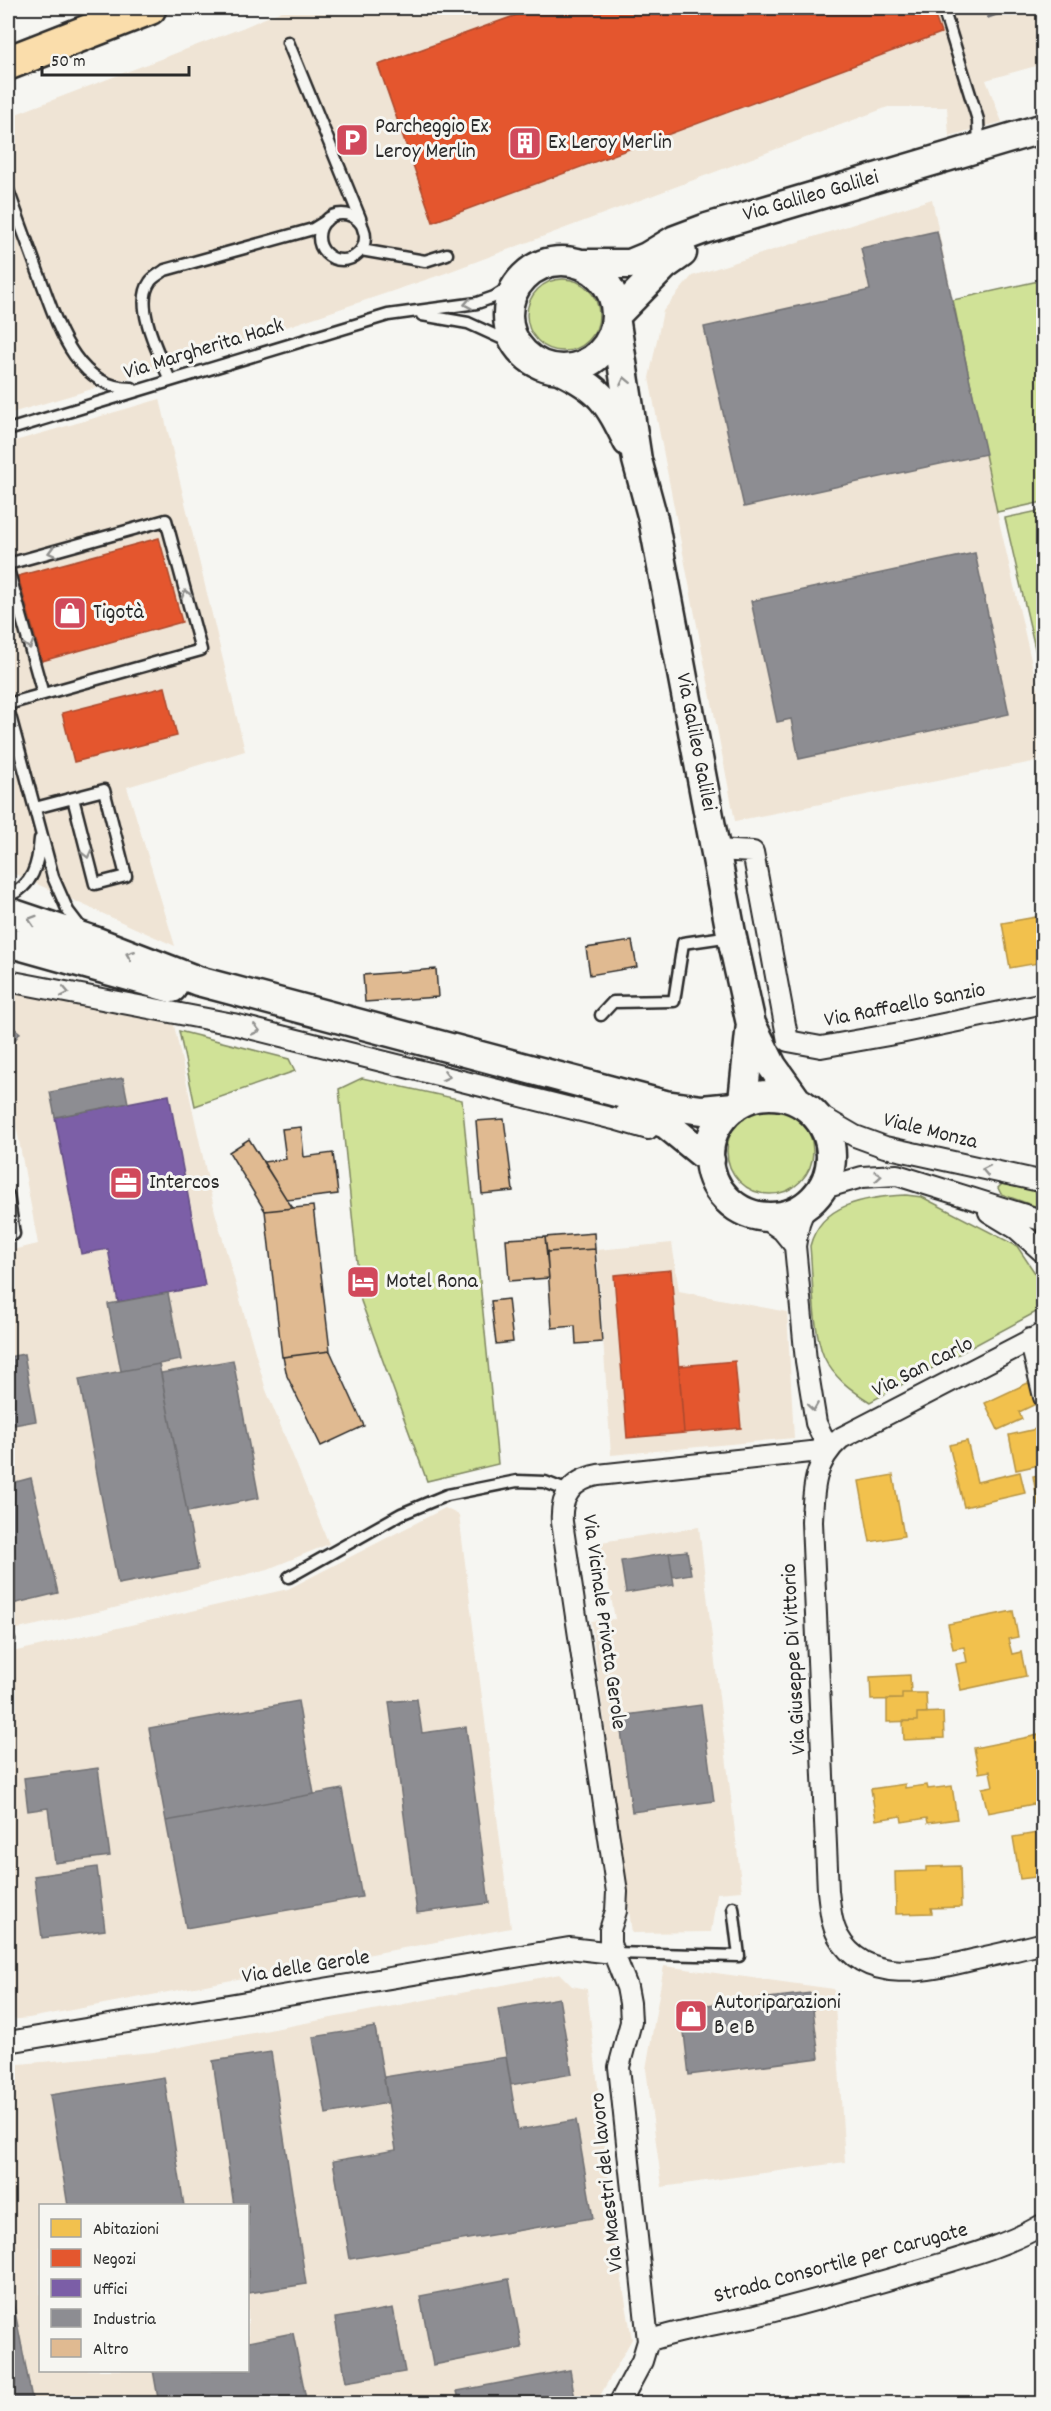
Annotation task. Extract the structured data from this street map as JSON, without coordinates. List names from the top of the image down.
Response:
{
  "streets": {
    "street": [
      "Via Galileo Galilei",
      "Via Raffaello Sanzio",
      "Viale Monza",
      "Via San Carlo",
      "Via Vicinale Privata Gerole",
      "Via Giuseppe Di Vittorio",
      "Via delle Gerole",
      "Via Maestri del lavoro",
      "Strada Consortile per Carugate"
    ],
    "lane": ["Via Margherita Hack"]
  },
  "crossings": [
    ["Via Galileo Galilei", "Via Margherita Hack"],
    ["Via Galileo Galilei", "Via Raffaello Sanzio"],
    ["Via Galileo Galilei", "Viale Monza"],
    ["Via San Carlo", "Via Vicinale Privata Gerole"],
    ["Via San Carlo", "Via Giuseppe Di Vittorio"],
    ["Via Vicinale Privata Gerole", "Via Giuseppe Di Vittorio"],
    ["Via Vicinale Privata Gerole", "Via delle Gerole"],
    ["Via Vicinale Privata Gerole", "Via Maestri del lavoro"],
    ["Via delle Gerole", "Via Maestri del lavoro"],
    ["Via Maestri del lavoro", "Strada Consortile per Carugate"]
  ],
  "places": {
    "parking": ["Parcheggio Ex Leroy Merlin"],
    "building": ["Ex Leroy Merlin"],
    "shop": ["Tigotà", "Autoriparazioni B e B"],
    "office": ["Intercos"],
    "hotel": ["Motel Rona"]
  },
  "legend": [
    "Abitazioni",
    "Negozi",
    "Uffici",
    "Industria",
    "Altro"
  ],
  "scale_bar": "50 m"
}
